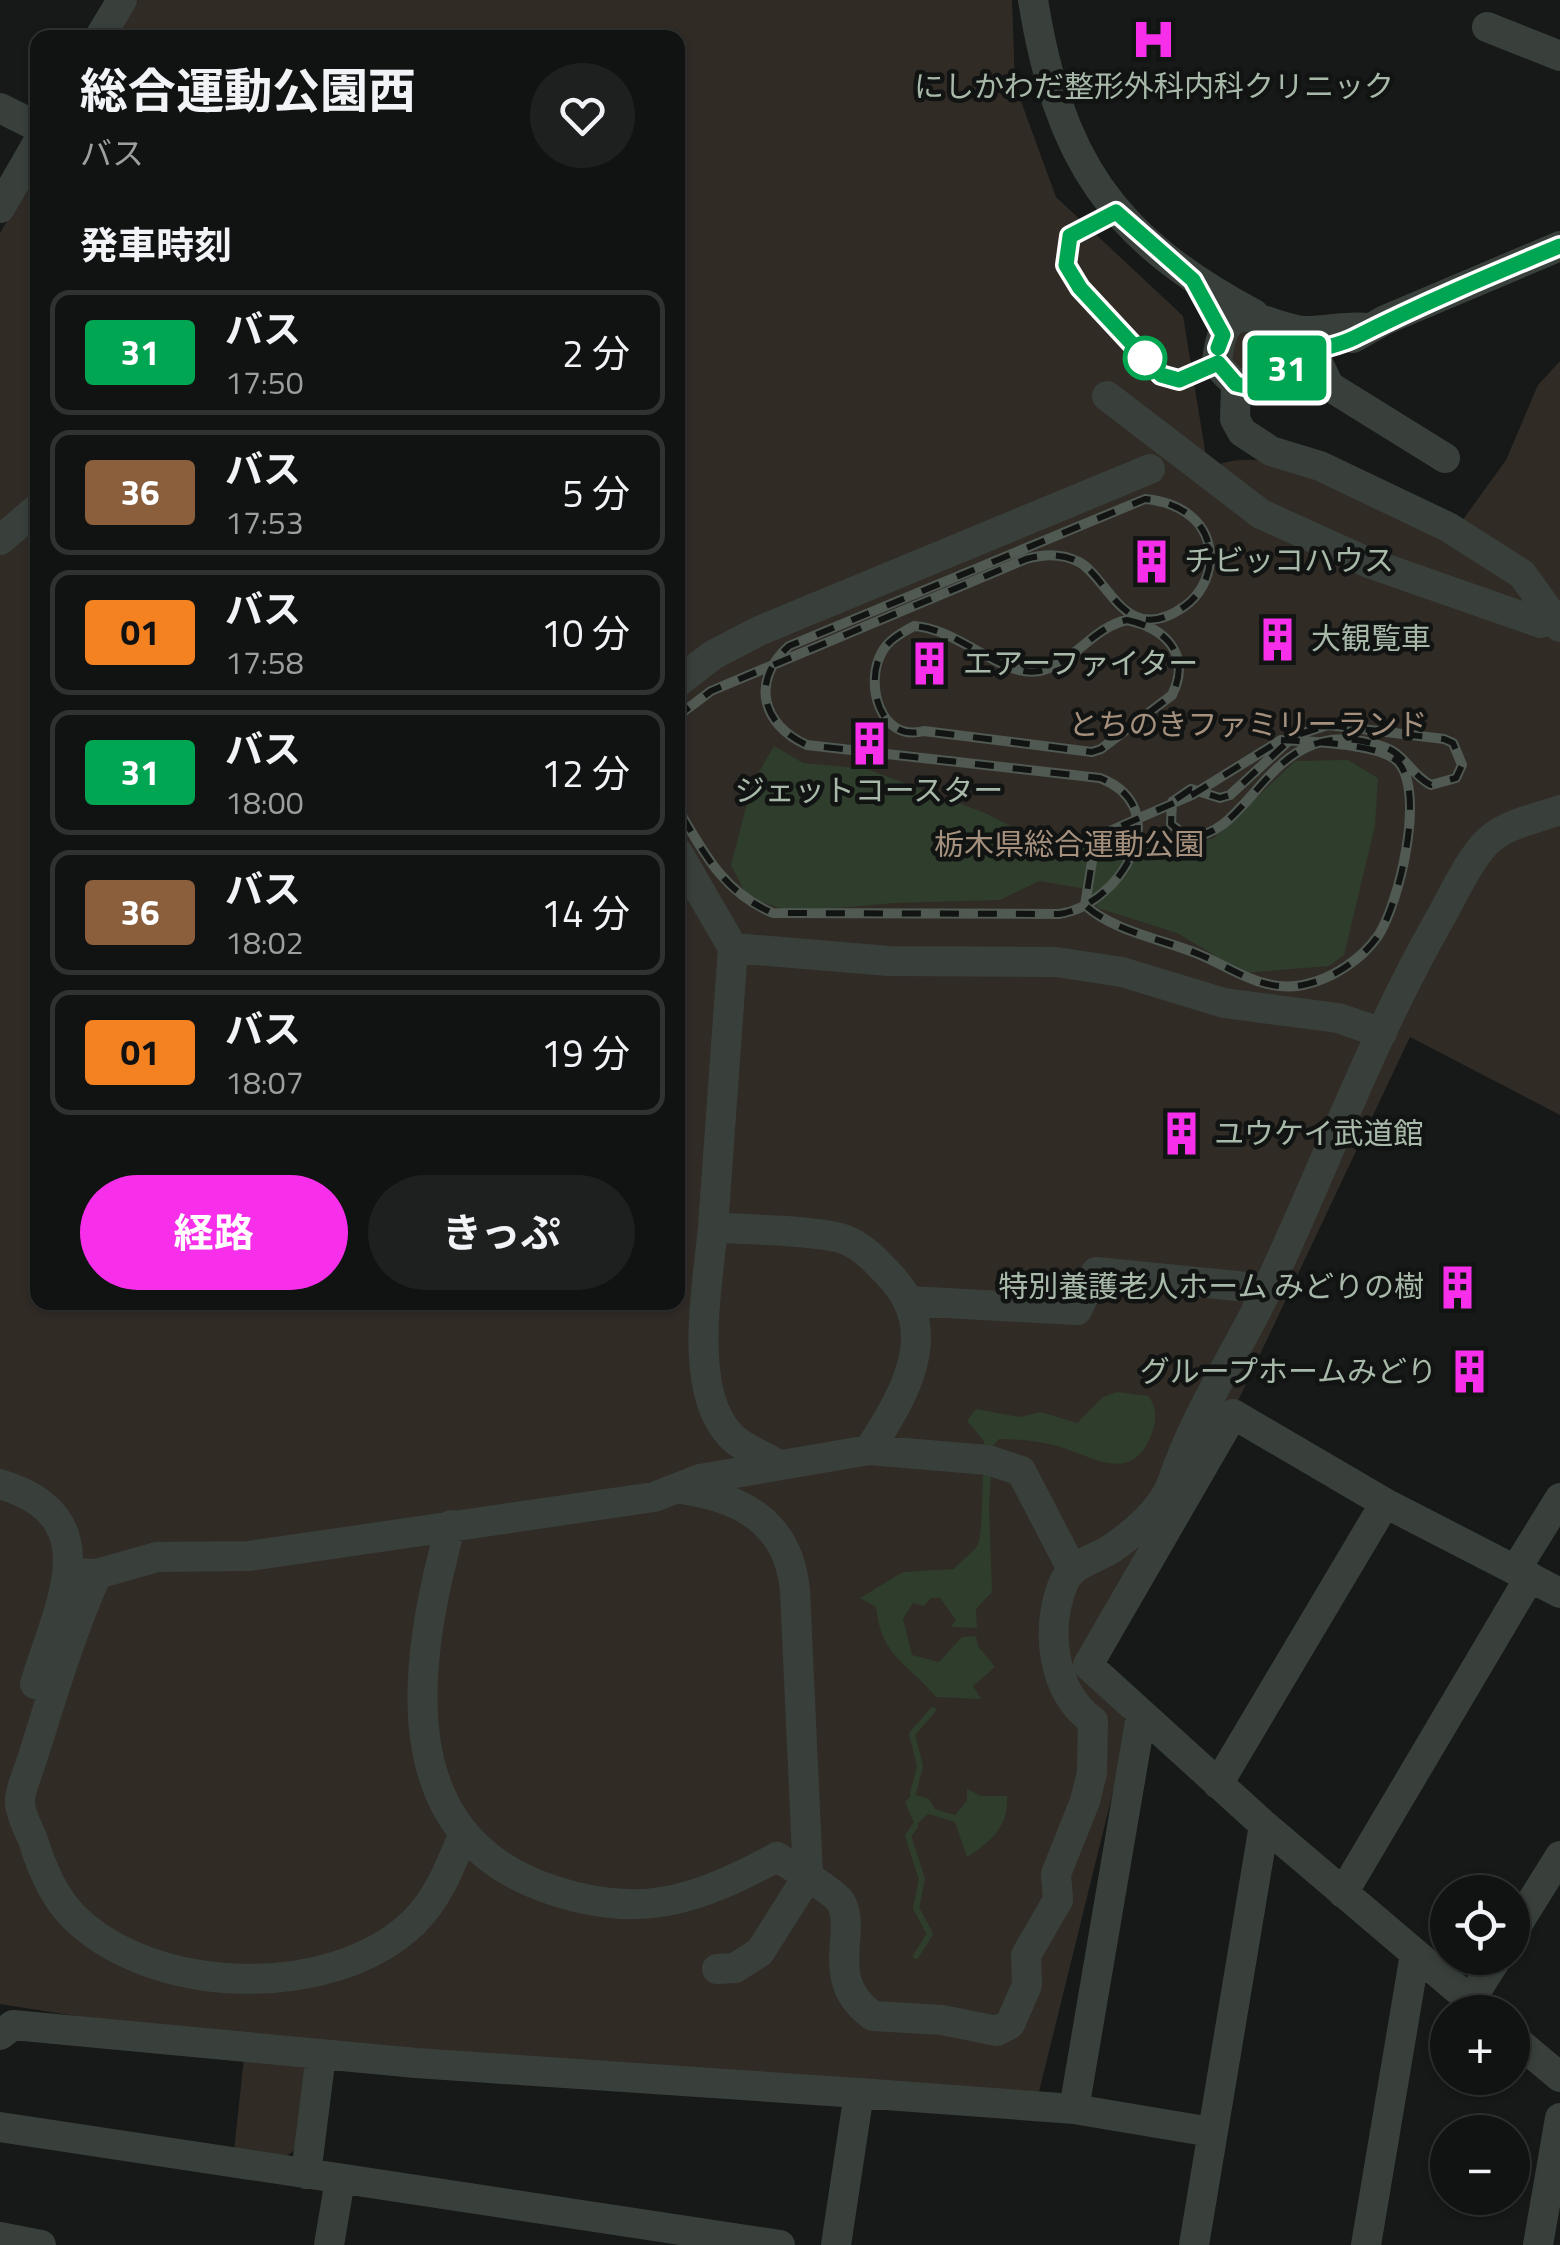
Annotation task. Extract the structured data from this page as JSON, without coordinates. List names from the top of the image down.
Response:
{
  "parks": ["とちのきファミリーランド", "栃木県総合運動公園"],
  "places": {
    "hospital": ["にしかわだ整形外科内科クリニック"],
    "building": [
      "チビッコハウス",
      "大観覧車",
      "エアーファイター",
      "ジェットコースター",
      "ユウケイ武道館",
      "特別養護老人ホーム みどりの樹",
      "グループホームみどり"
    ]
  },
  "lines": ["bus line 31"],
  "page": {
    "on_map": "31",
    "heading": [
      ["総合運動公園西", "バス"],
      "発車時刻"
    ],
    "list": [
      {
        "mark": "31",
        "name": "バス",
        "note": "17:50",
        "value": "2 分"
      },
      {
        "mark": "36",
        "name": "バス",
        "note": "17:53",
        "value": "5 分"
      },
      {
        "mark": "01",
        "name": "バス",
        "note": "17:58",
        "value": "10 分"
      },
      {
        "mark": "31",
        "name": "バス",
        "note": "18:00",
        "value": "12 分"
      },
      {
        "mark": "36",
        "name": "バス",
        "note": "18:02",
        "value": "14 分"
      },
      {
        "mark": "01",
        "name": "バス",
        "note": "18:07",
        "value": "19 分"
      }
    ],
    "buttons": ["経路", "きっぷ"],
    "map_buttons": ["+", "−"]
  }
}
